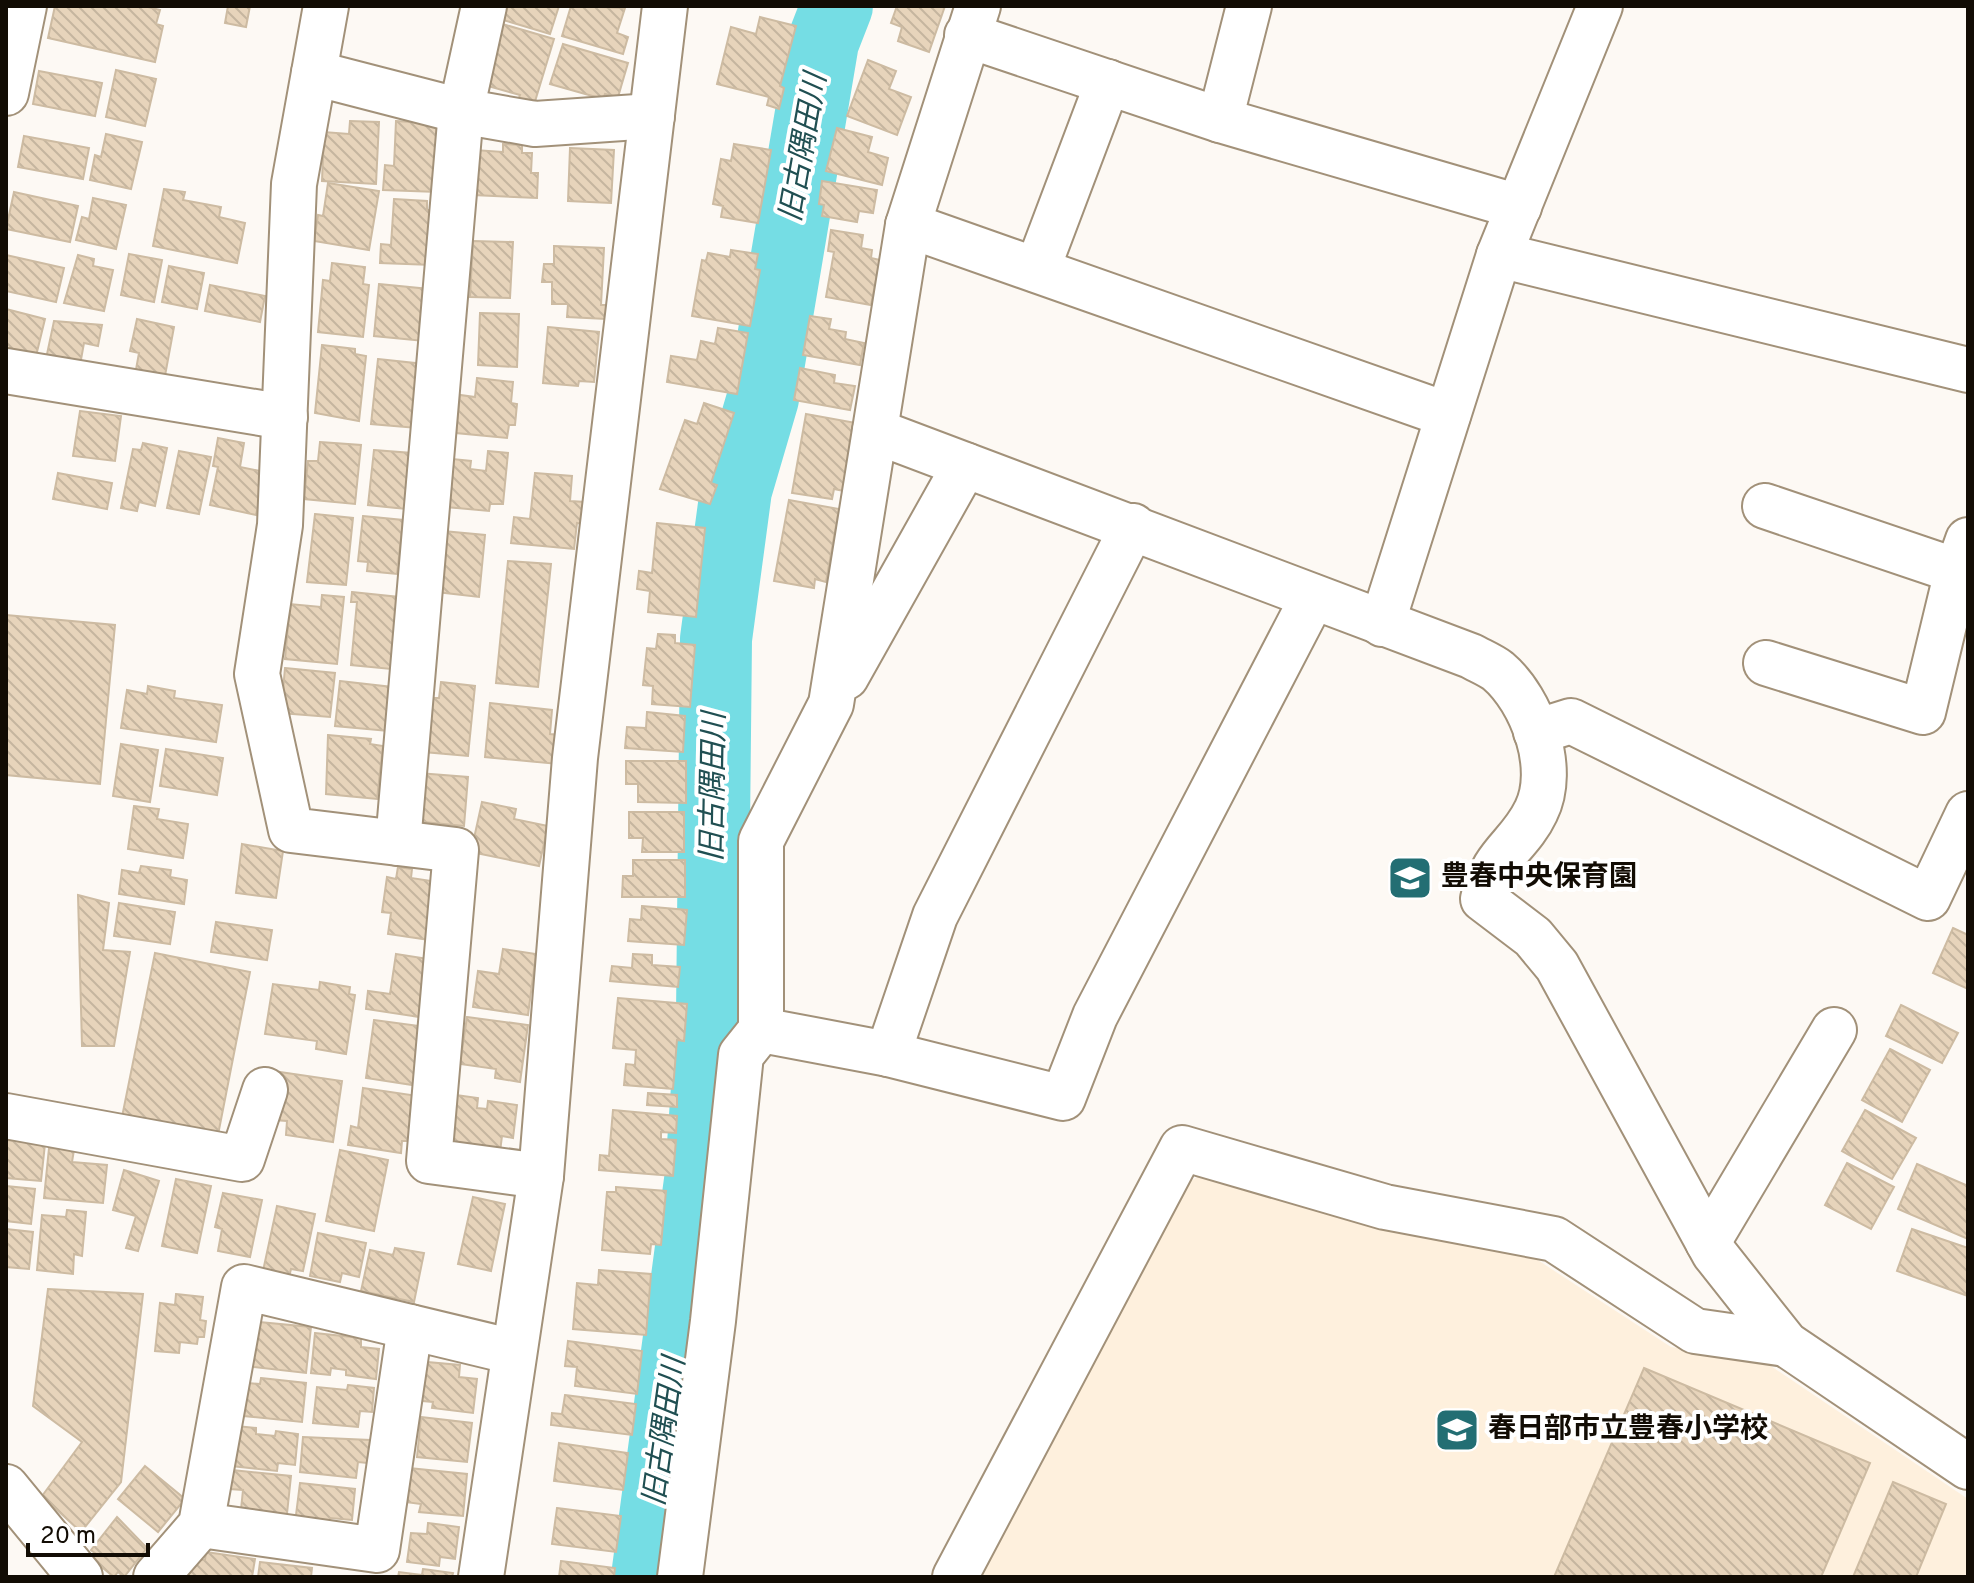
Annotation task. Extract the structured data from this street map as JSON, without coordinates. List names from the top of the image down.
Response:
{
  "water": ["旧古隅田川"],
  "places": {
    "school or university": ["豊春中央保育園", "春日部市立豊春小学校"]
  },
  "scale_bar": "20 m"
}
